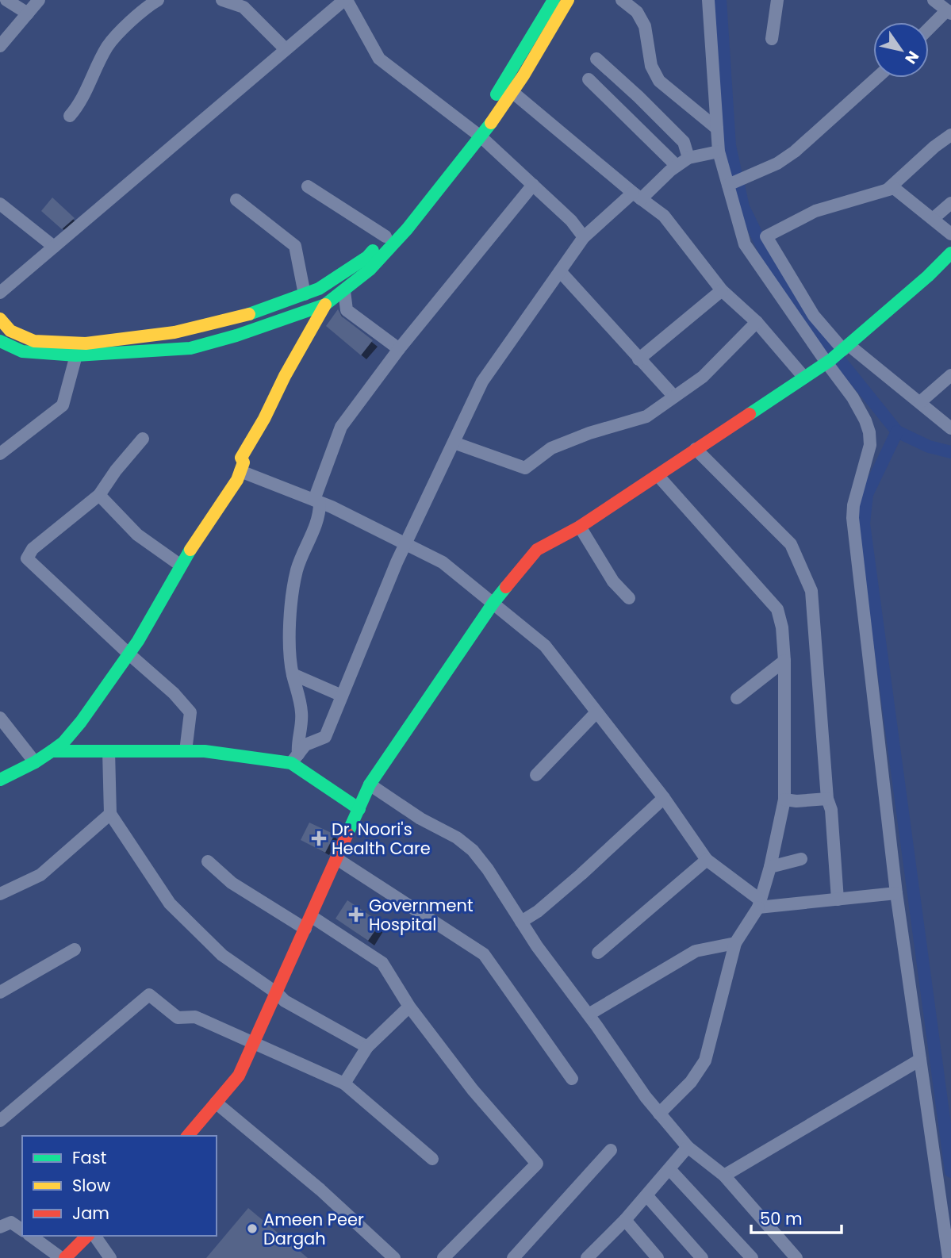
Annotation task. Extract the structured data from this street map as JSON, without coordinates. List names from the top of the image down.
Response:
{
  "places": {
    "health": ["Dr. Noori's Health Care", "Government Hospital"],
    "other": ["Ameen Peer Dargah"]
  },
  "legend": ["Fast", "Slow", "Jam"],
  "scale_bar": "50 m",
  "north": "bottom right"
}
